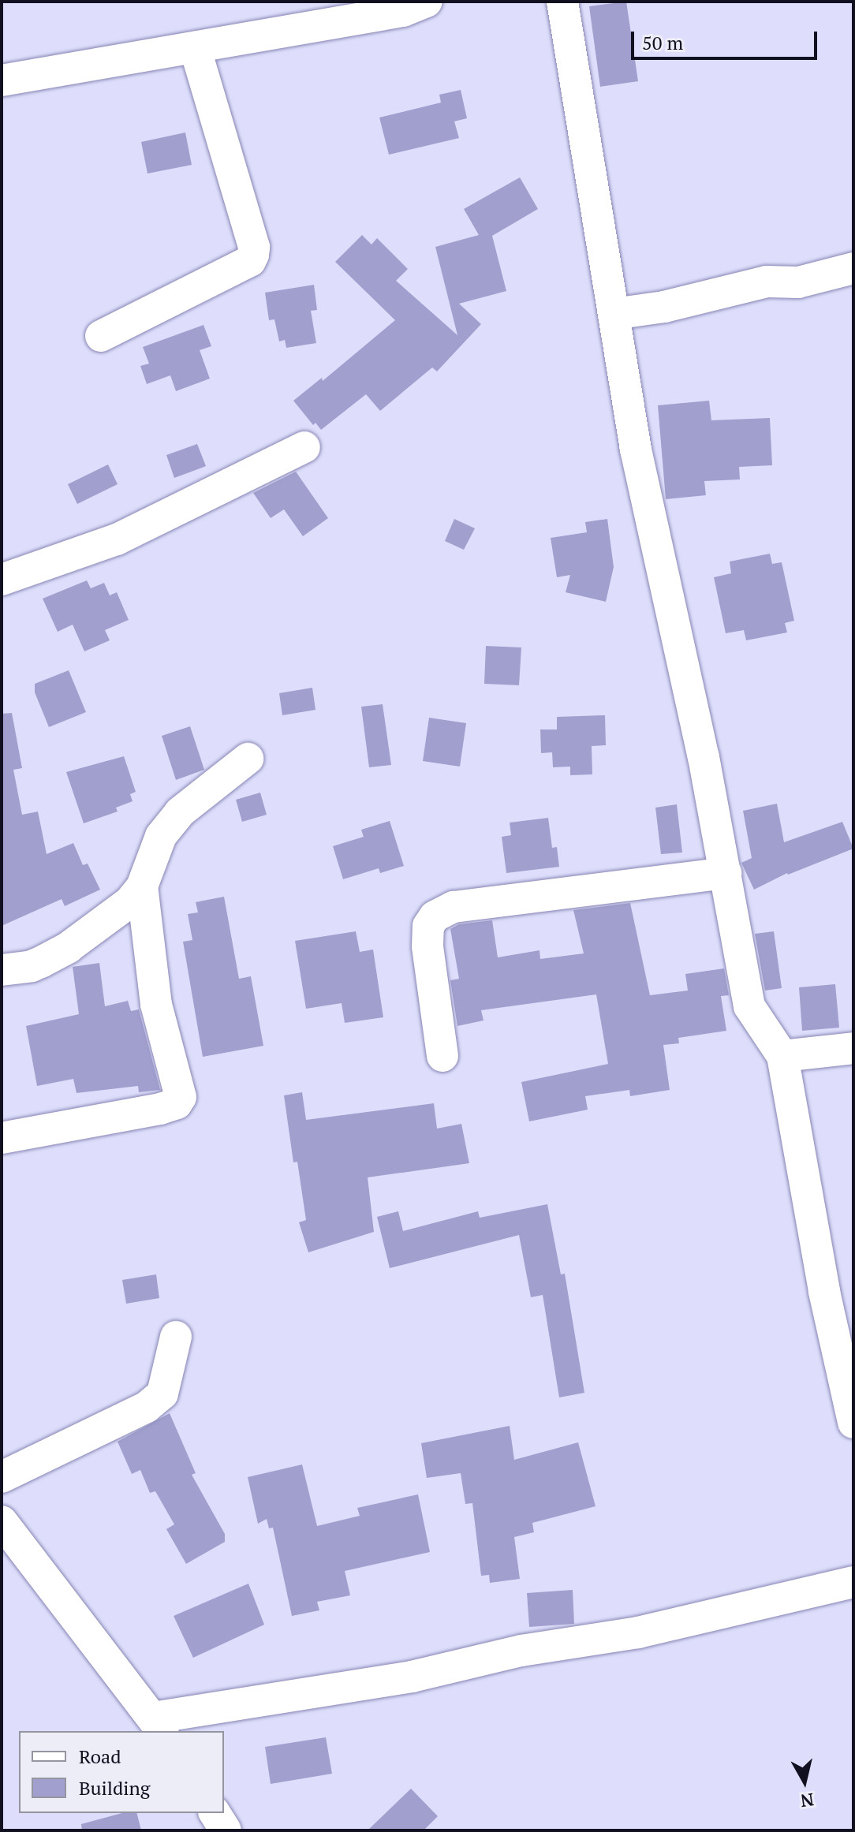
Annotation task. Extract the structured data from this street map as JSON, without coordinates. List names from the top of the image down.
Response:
{
  "legend": ["Road", "Building"],
  "scale_bar": "50 m",
  "north": "bottom"
}
